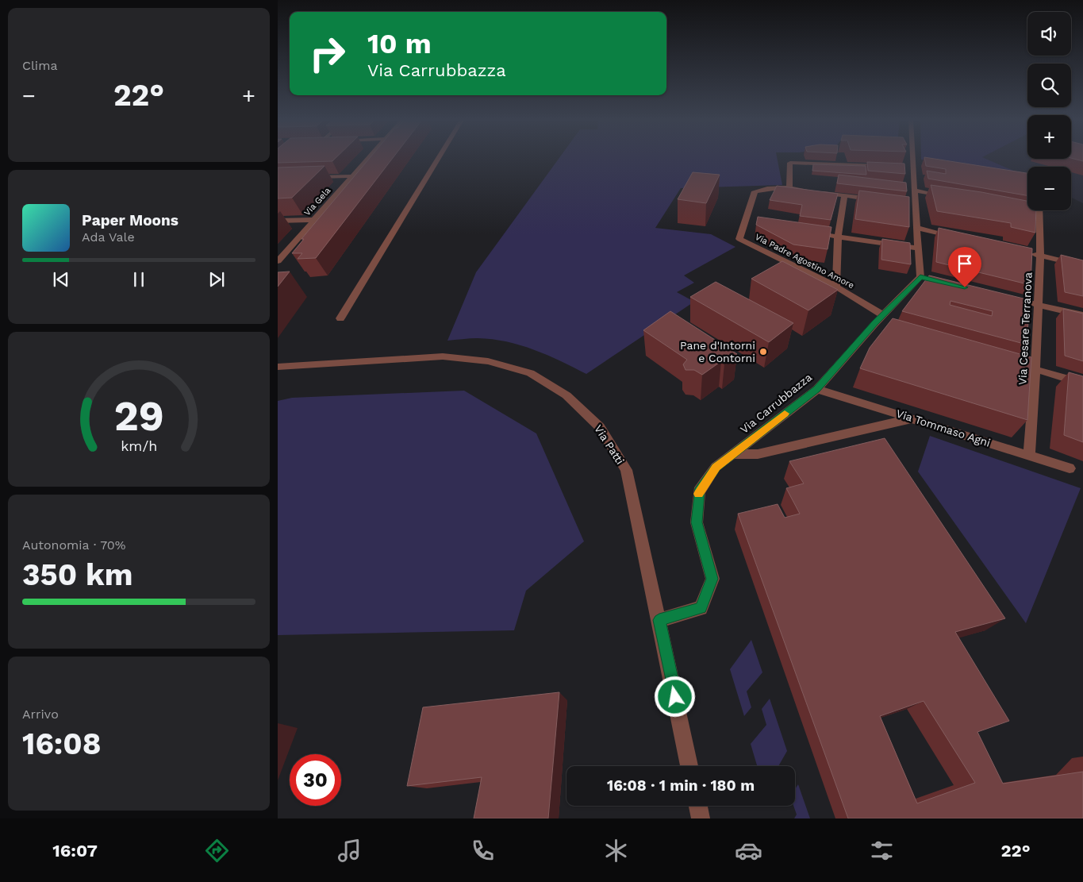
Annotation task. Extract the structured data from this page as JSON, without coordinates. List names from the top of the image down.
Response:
{
  "streets": {
    "street": [
      "Via Gela",
      "Via Padre Agostino Amore",
      "Via Cesare Terranova",
      "Via Carrubbazza",
      "Via Tommaso Agni",
      "Via Patti"
    ]
  },
  "crossings": [
    ["Via Padre Agostino Amore", "Via Carrubbazza"],
    ["Via Cesare Terranova", "Via Tommaso Agni"],
    ["Via Carrubbazza", "Via Tommaso Agni"],
    ["Via Carrubbazza", "Via Patti"]
  ],
  "places": ["Pane d'Intorni e Contorni"],
  "page": {
    "tile": [
      "Clima",
      ["Autonomia · 70%", "350 km"],
      ["Arrivo", "16:08"]
    ],
    "map_buttons": ["+", "−"],
    "turn": ["10 m", "Via Carrubbazza"],
    "heat": ["−", "22°", "+"],
    "song": ["Paper Moons", "Ada Vale"],
    "limit": "30",
    "trip": "16:08 · 1 min · 180 m",
    "tabs": ["16:07", "22°"],
    "gauge": ["29", "km/h"]
  }
}
